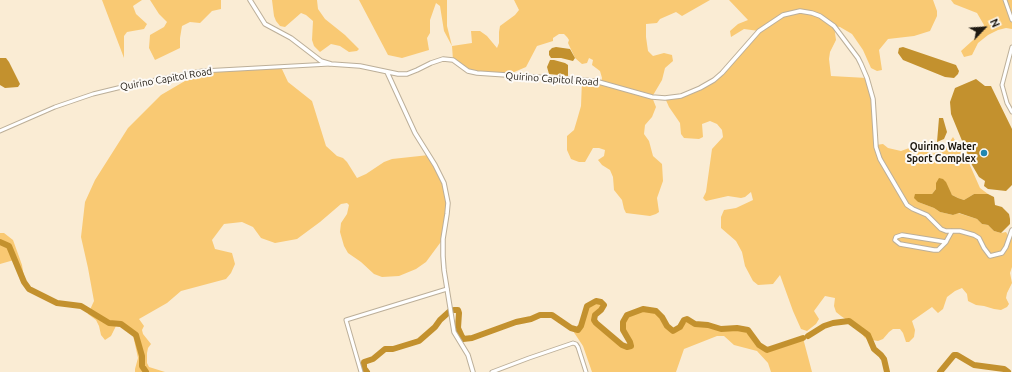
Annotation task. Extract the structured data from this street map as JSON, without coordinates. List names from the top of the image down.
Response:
{
  "streets": {
    "street": ["Quirino Capitol Road"]
  },
  "places": ["Quirino Water Sport Complex"],
  "north": "top right"
}
